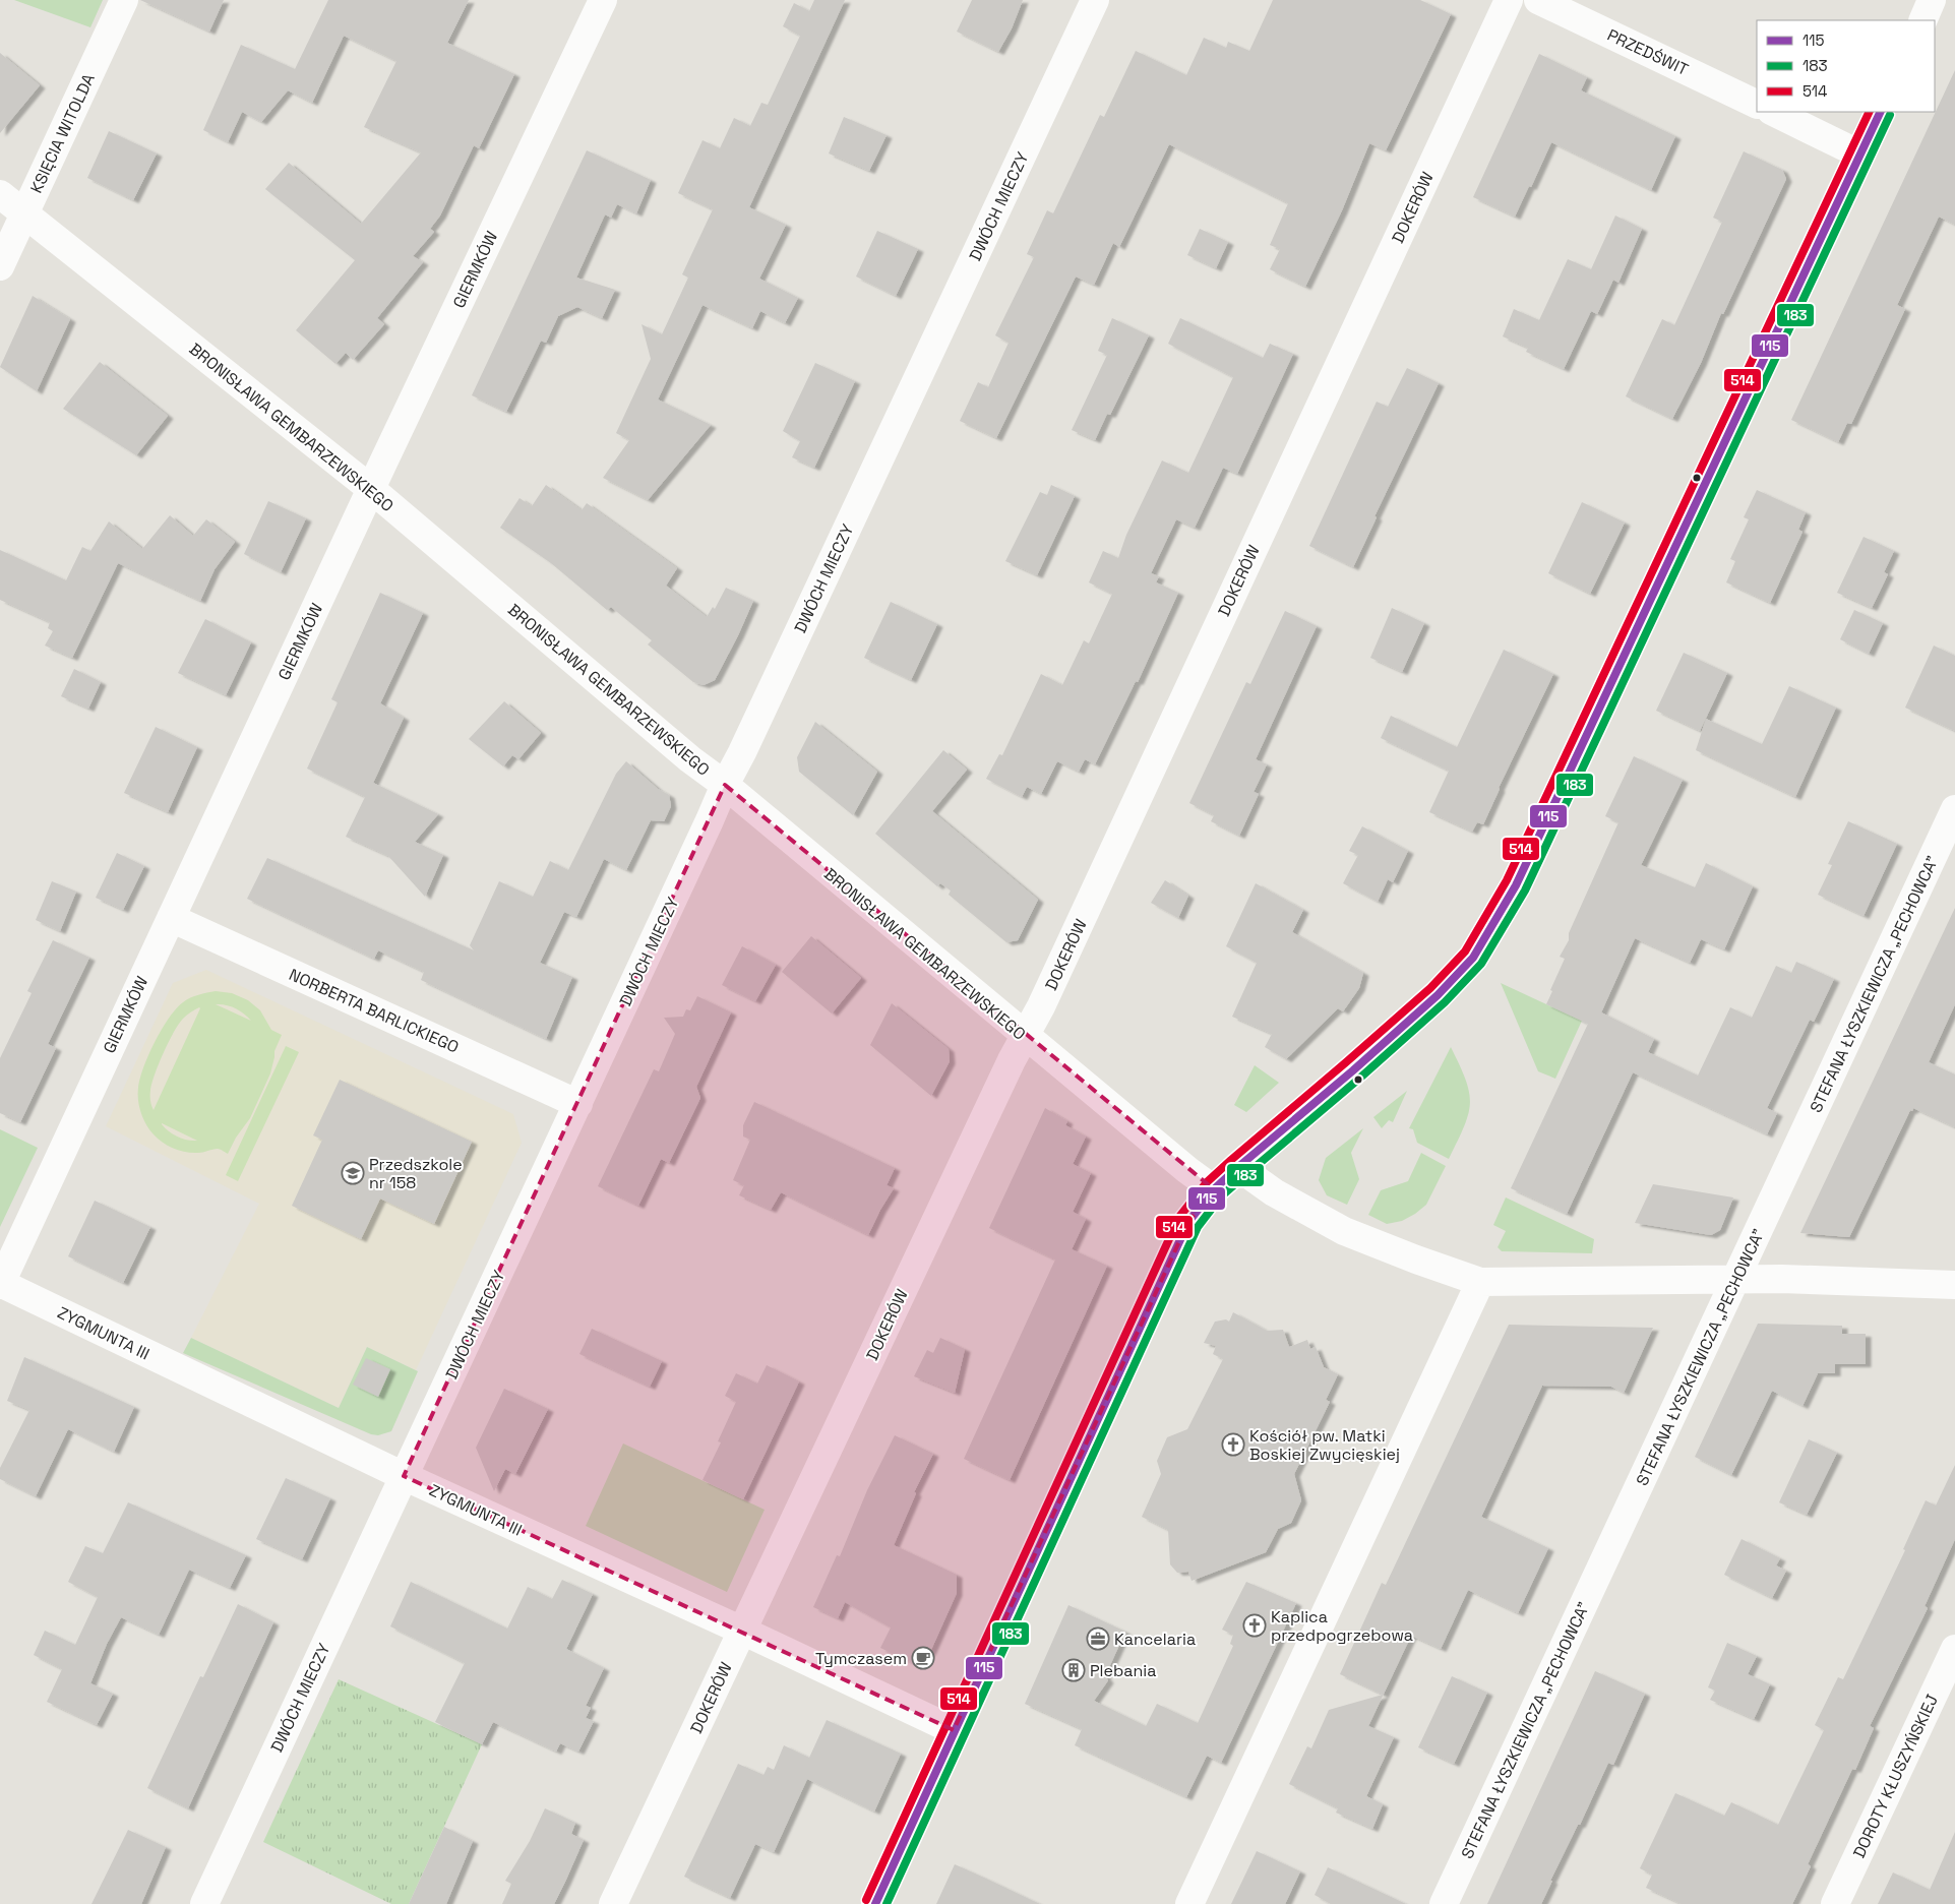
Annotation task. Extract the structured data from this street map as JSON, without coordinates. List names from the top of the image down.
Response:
{
  "streets": {
    "street": [
      "PRZEDŚWIT",
      "KSIĘCIA WITOLDA",
      "DWÓCH MIECZY",
      "DOKERÓW",
      "GIERMKÓW",
      "BRONISŁAWA GEMBARZEWSKIEGO",
      "STEFANA ŁYSZKIEWICZA „PECHOWCA”",
      "NORBERTA BARLICKIEGO",
      "ZYGMUNTA III",
      "DOROTY KŁUSZYŃSKIEJ"
    ]
  },
  "crossings": [
    ["KSIĘCIA WITOLDA", "BRONISŁAWA GEMBARZEWSKIEGO"],
    ["DWÓCH MIECZY", "BRONISŁAWA GEMBARZEWSKIEGO"],
    ["DWÓCH MIECZY", "NORBERTA BARLICKIEGO"],
    ["DWÓCH MIECZY", "ZYGMUNTA III"],
    ["DOKERÓW", "BRONISŁAWA GEMBARZEWSKIEGO"],
    ["DOKERÓW", "ZYGMUNTA III"],
    ["GIERMKÓW", "BRONISŁAWA GEMBARZEWSKIEGO"],
    ["GIERMKÓW", "NORBERTA BARLICKIEGO"],
    ["GIERMKÓW", "ZYGMUNTA III"]
  ],
  "places": {
    "school or university": ["Przedszkole nr 158"],
    "church": ["Kościół pw. Matki Boskiej Zwycięskiej", "Kaplica przedpogrzebowa"],
    "office": ["Kancelaria"],
    "cafe": ["Tymczasem"],
    "building": ["Plebania"]
  },
  "lines": ["transit line 115", "transit line 514", "transit line 183"],
  "legend": ["115", "183", "514"]
}
